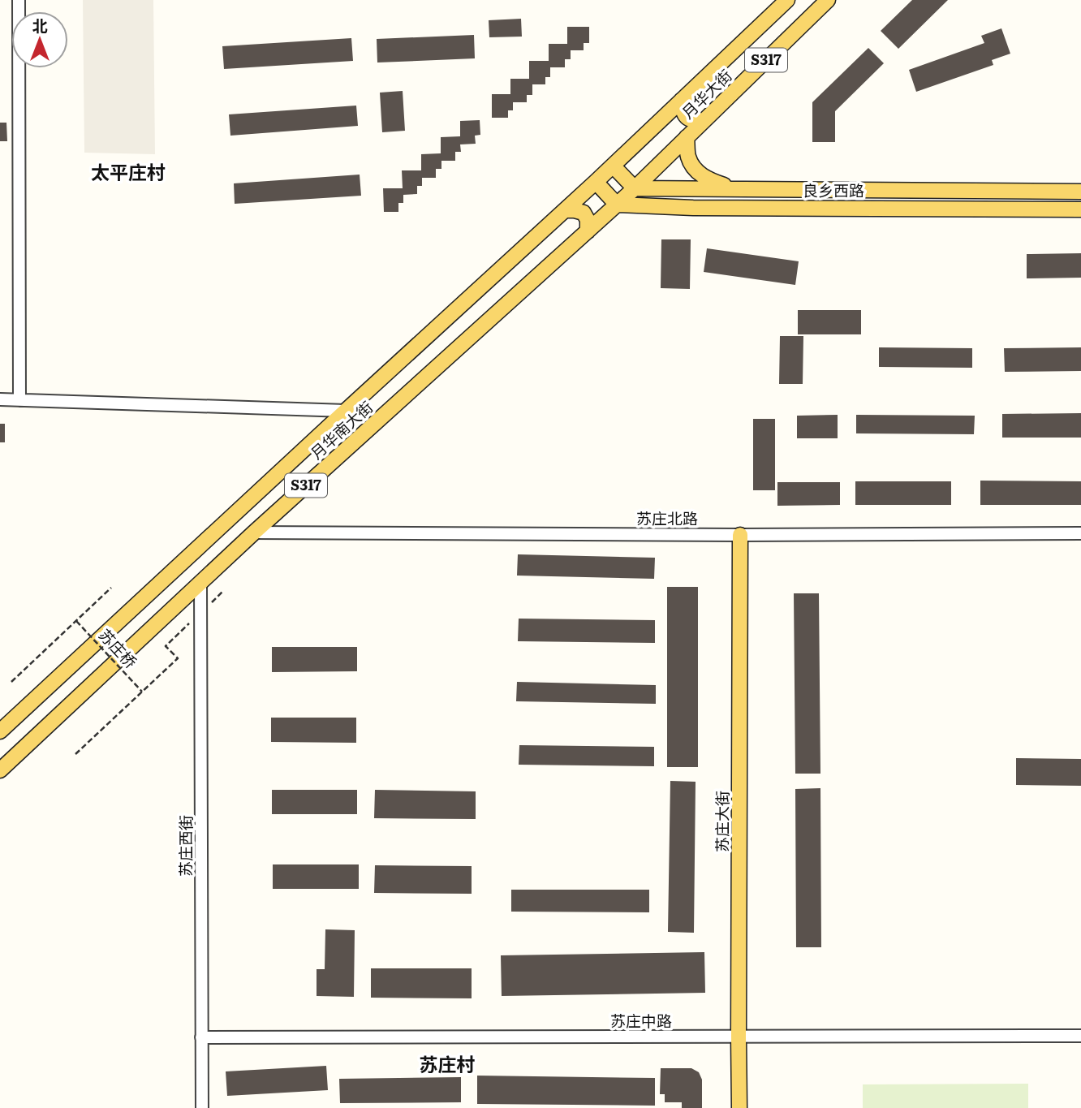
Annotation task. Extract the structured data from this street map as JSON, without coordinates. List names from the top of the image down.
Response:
{
  "streets": {
    "main road": [
      "S317",
      "月华大街",
      "良乡西路",
      "月华南大街",
      "苏庄大街"
    ],
    "street": ["苏庄北路", "苏庄西街", "苏庄中路"],
    "path": ["苏庄桥"]
  },
  "crossings": [
    ["月华大街", "良乡西路"],
    ["月华大街", "月华南大街"],
    ["良乡西路", "月华南大街"],
    ["月华南大街", "苏庄北路"],
    ["月华南大街", "苏庄西街"],
    ["苏庄北路", "苏庄大街"],
    ["苏庄大街", "苏庄中路"],
    ["苏庄西街", "苏庄中路"]
  ],
  "districts": ["太平庄村", "苏庄村"],
  "north": "top"
}
